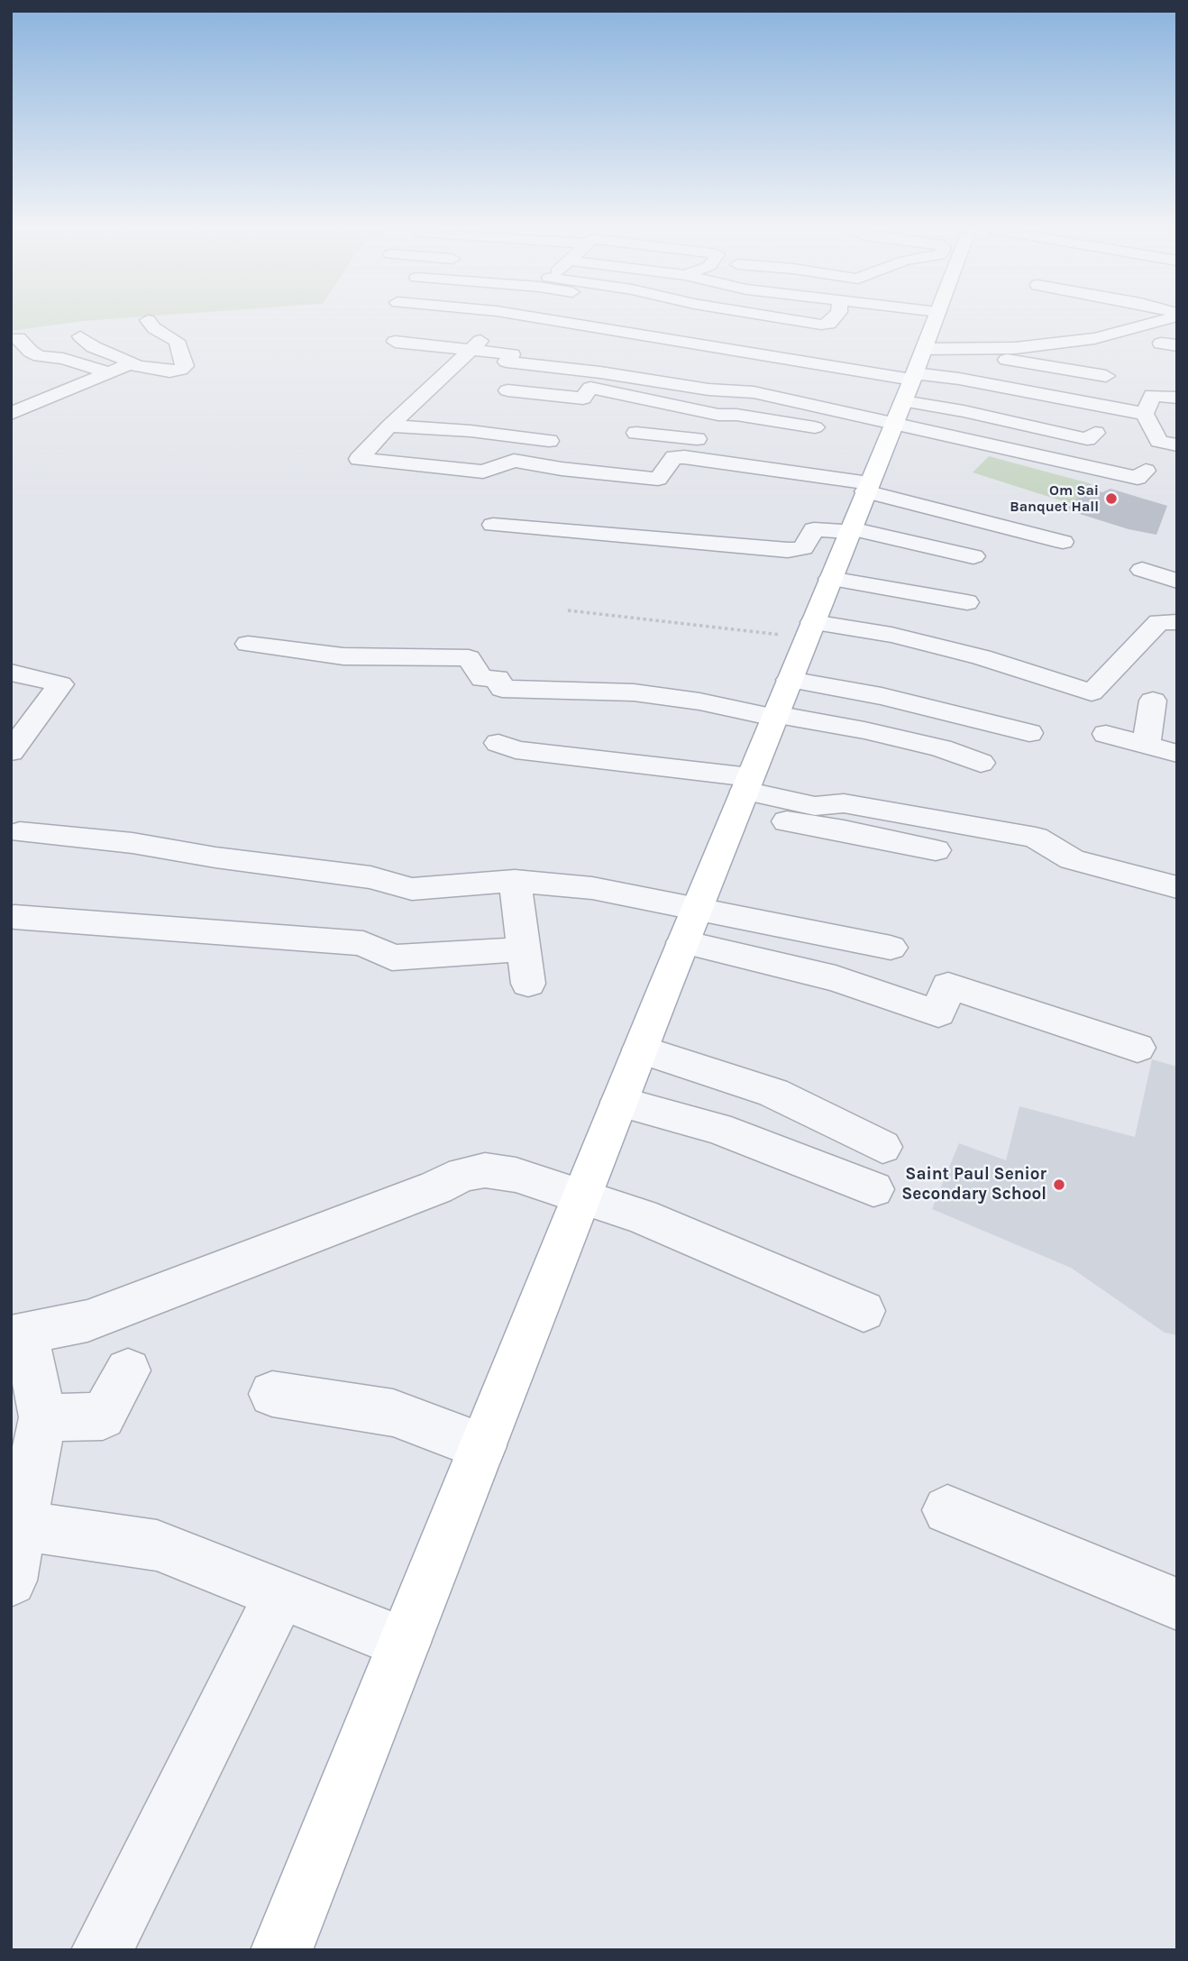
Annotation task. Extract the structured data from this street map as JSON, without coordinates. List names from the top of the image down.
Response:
{
  "places": ["Om Sai Banquet Hall", "Saint Paul Senior Secondary School"]
}
